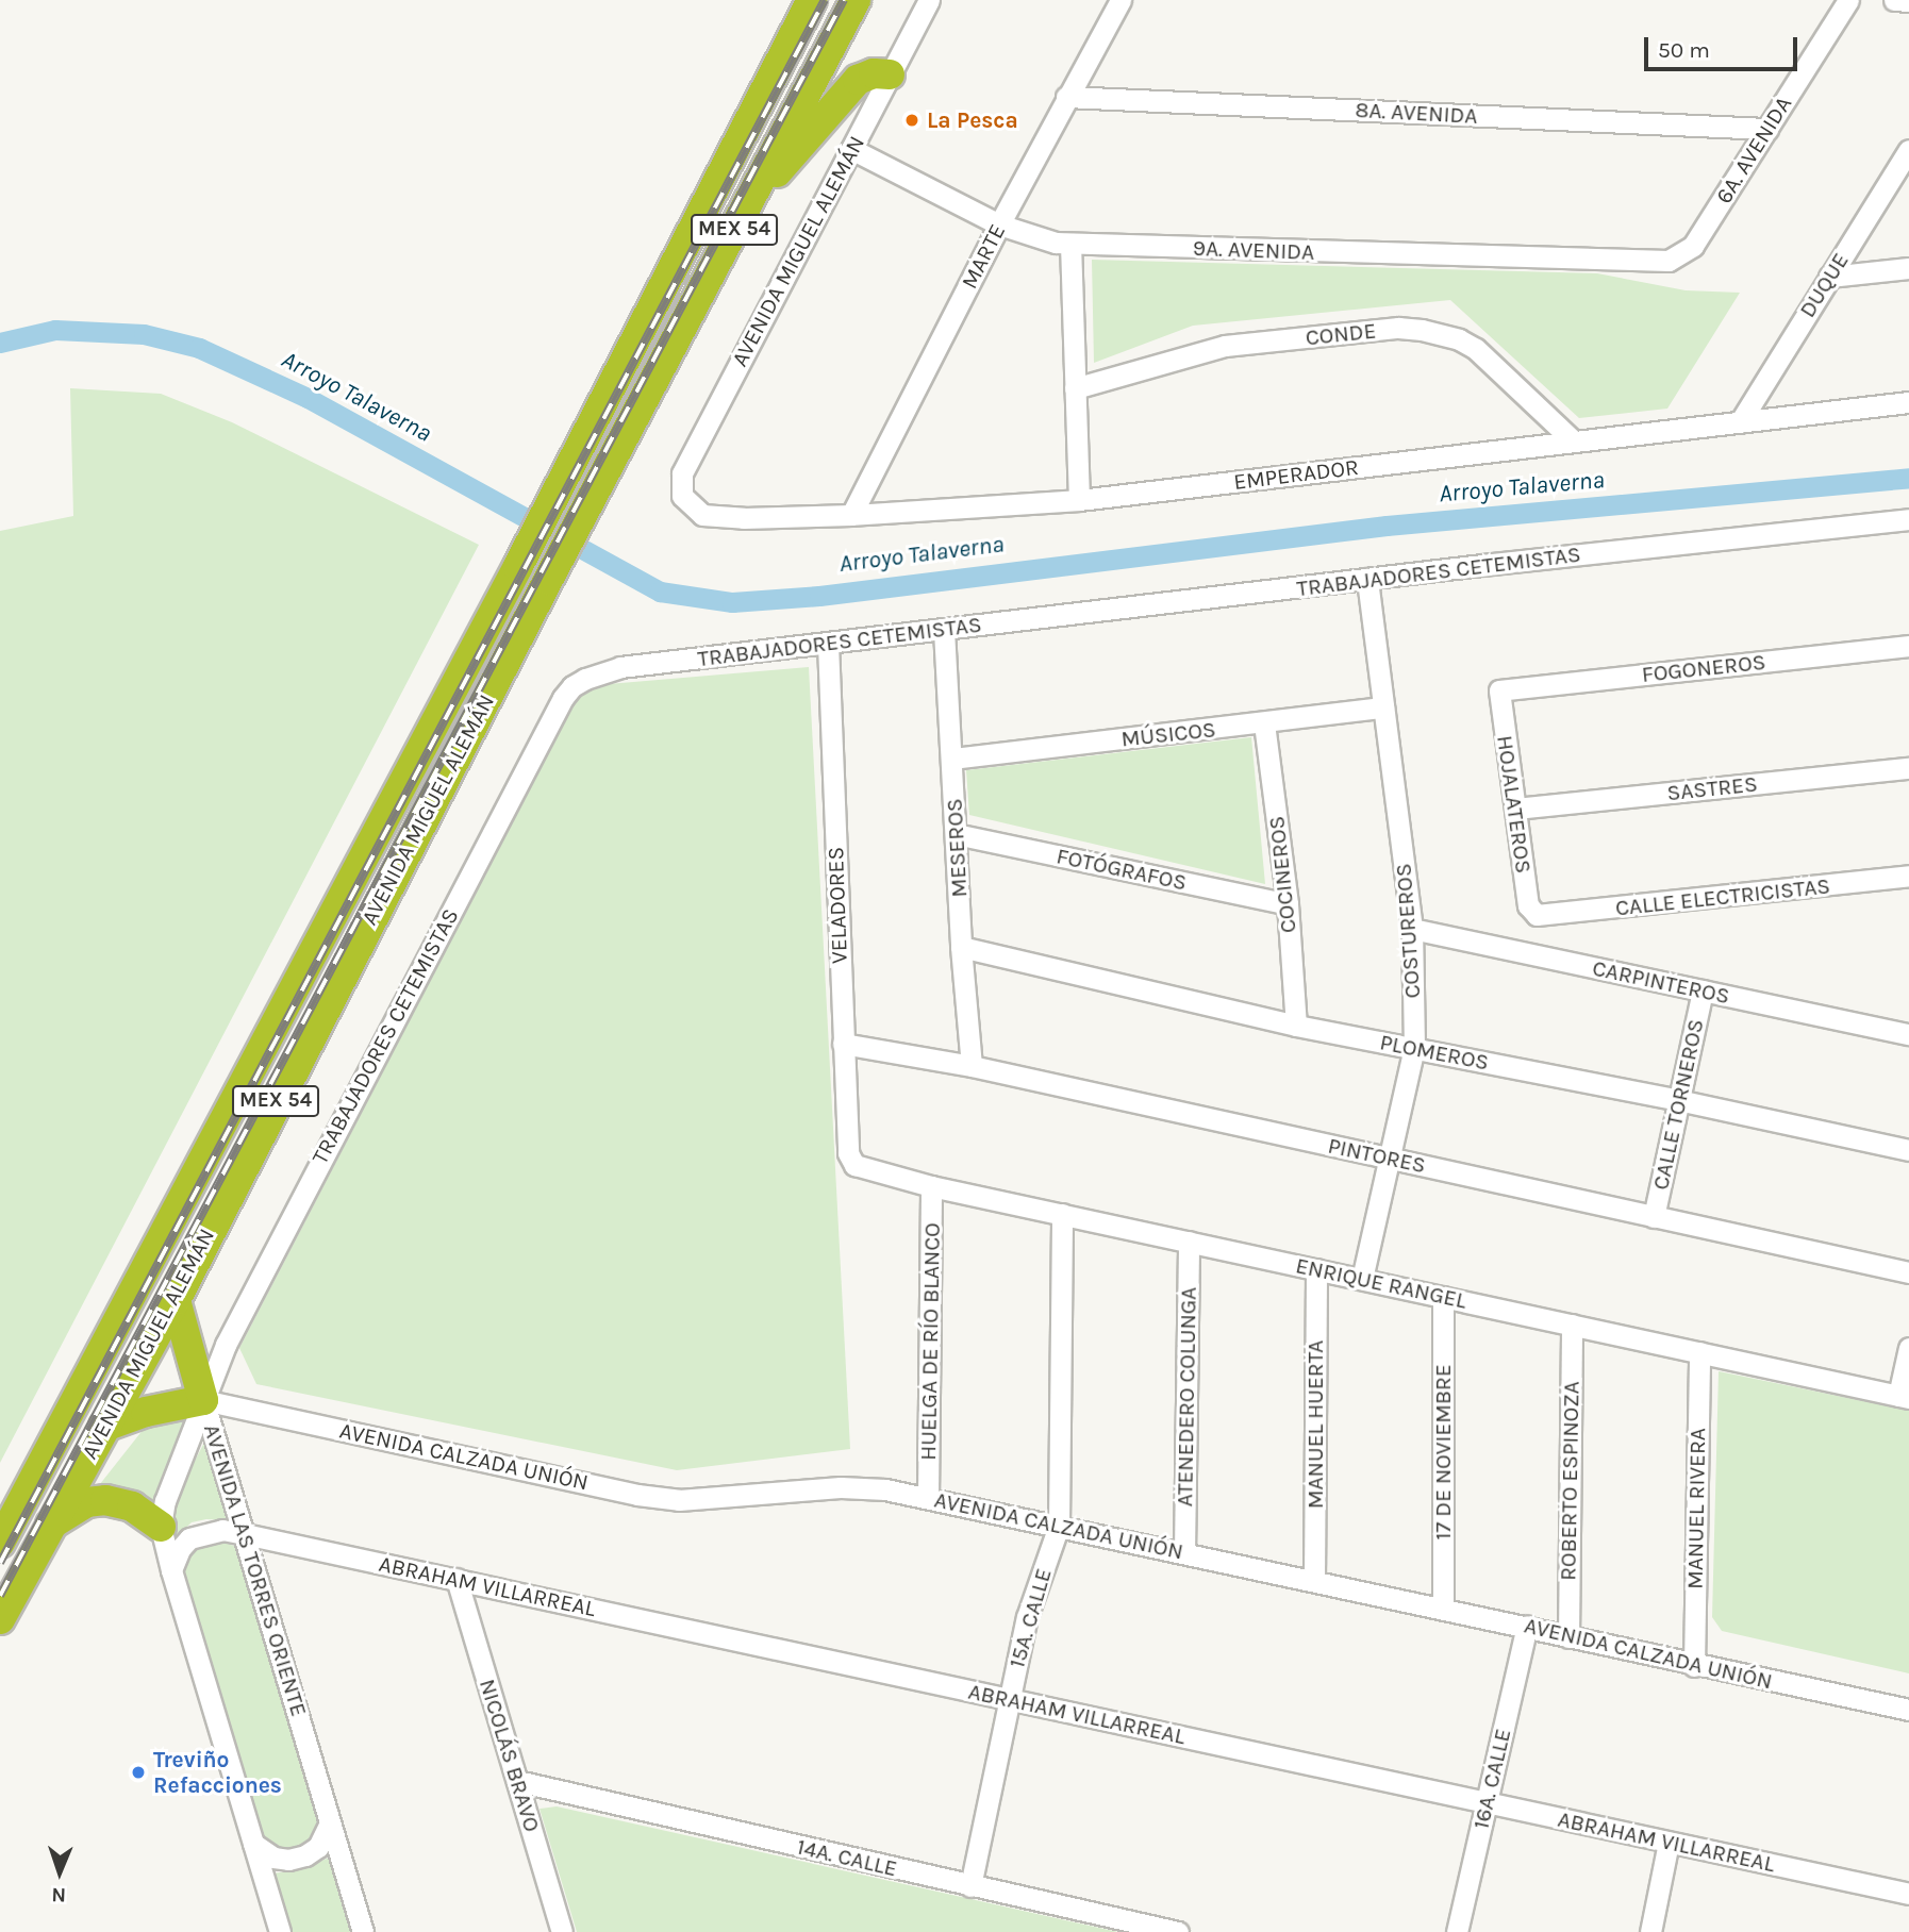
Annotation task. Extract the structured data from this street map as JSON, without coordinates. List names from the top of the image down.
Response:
{
  "streets": {
    "highway": ["MEX 54", "AVENIDA MIGUEL ALEMÁN"],
    "street": [
      "8A. AVENIDA",
      "6A. AVENIDA",
      "9A. AVENIDA",
      "MARTE",
      "DUQUE",
      "CONDE",
      "EMPERADOR",
      "TRABAJADORES CETEMISTAS",
      "FOGONEROS",
      "MÚSICOS",
      "SASTRES",
      "HOJALATEROS",
      "MESEROS",
      "FOTÓGRAFOS",
      "COCINEROS",
      "CALLE ELECTRICISTAS",
      "VELADORES",
      "COSTUREROS",
      "CARPINTEROS",
      "PLOMEROS",
      "CALLE TORNEROS",
      "PINTORES",
      "ENRIQUE RANGEL",
      "HUELGA DE RÍO BLANCO",
      "ATENEDERO COLUNGA",
      "MANUEL HUERTA",
      "17 DE NOVIEMBRE",
      "AVENIDA CALZADA UNIÓN",
      "ROBERTO ESPINOZA",
      "MANUEL RIVERA",
      "AVENIDA LAS TORRES ORIENTE",
      "ABRAHAM VILLARREAL",
      "15A. CALLE",
      "NICOLÁS BRAVO",
      "16A. CALLE",
      "14A. CALLE"
    ]
  },
  "crossings": [
    ["8A. AVENIDA", "6A. AVENIDA"],
    ["8A. AVENIDA", "MARTE"],
    ["6A. AVENIDA", "9A. AVENIDA"],
    ["9A. AVENIDA", "AVENIDA MIGUEL ALEMÁN"],
    ["9A. AVENIDA", "MARTE"],
    ["AVENIDA MIGUEL ALEMÁN", "EMPERADOR"],
    ["MARTE", "EMPERADOR"],
    ["DUQUE", "EMPERADOR"],
    ["CONDE", "EMPERADOR"],
    ["TRABAJADORES CETEMISTAS", "MESEROS"],
    ["TRABAJADORES CETEMISTAS", "VELADORES"],
    ["TRABAJADORES CETEMISTAS", "COSTUREROS"],
    ["TRABAJADORES CETEMISTAS", "AVENIDA CALZADA UNIÓN"],
    ["TRABAJADORES CETEMISTAS", "AVENIDA LAS TORRES ORIENTE"],
    ["FOGONEROS", "HOJALATEROS"],
    ["MÚSICOS", "MESEROS"],
    ["MÚSICOS", "COCINEROS"],
    ["MÚSICOS", "COSTUREROS"],
    ["SASTRES", "HOJALATEROS"],
    ["HOJALATEROS", "CALLE ELECTRICISTAS"],
    ["MESEROS", "FOTÓGRAFOS"],
    ["MESEROS", "PLOMEROS"],
    ["MESEROS", "PINTORES"],
    ["FOTÓGRAFOS", "COCINEROS"],
    ["COCINEROS", "PLOMEROS"],
    ["VELADORES", "PINTORES"],
    ["VELADORES", "ENRIQUE RANGEL"],
    ["COSTUREROS", "CARPINTEROS"],
    ["COSTUREROS", "PLOMEROS"],
    ["COSTUREROS", "PINTORES"],
    ["COSTUREROS", "ENRIQUE RANGEL"],
    ["CARPINTEROS", "CALLE TORNEROS"],
    ["PLOMEROS", "CALLE TORNEROS"],
    ["CALLE TORNEROS", "PINTORES"],
    ["ENRIQUE RANGEL", "HUELGA DE RÍO BLANCO"],
    ["ENRIQUE RANGEL", "ATENEDERO COLUNGA"],
    ["ENRIQUE RANGEL", "MANUEL HUERTA"],
    ["ENRIQUE RANGEL", "17 DE NOVIEMBRE"],
    ["ENRIQUE RANGEL", "ROBERTO ESPINOZA"],
    ["ENRIQUE RANGEL", "MANUEL RIVERA"],
    ["ENRIQUE RANGEL", "15A. CALLE"],
    ["HUELGA DE RÍO BLANCO", "AVENIDA CALZADA UNIÓN"],
    ["ATENEDERO COLUNGA", "AVENIDA CALZADA UNIÓN"],
    ["MANUEL HUERTA", "AVENIDA CALZADA UNIÓN"],
    ["17 DE NOVIEMBRE", "AVENIDA CALZADA UNIÓN"],
    ["AVENIDA CALZADA UNIÓN", "ROBERTO ESPINOZA"],
    ["AVENIDA CALZADA UNIÓN", "MANUEL RIVERA"],
    ["AVENIDA CALZADA UNIÓN", "AVENIDA LAS TORRES ORIENTE"],
    ["AVENIDA CALZADA UNIÓN", "15A. CALLE"],
    ["AVENIDA CALZADA UNIÓN", "16A. CALLE"],
    ["AVENIDA LAS TORRES ORIENTE", "ABRAHAM VILLARREAL"],
    ["ABRAHAM VILLARREAL", "15A. CALLE"],
    ["ABRAHAM VILLARREAL", "NICOLÁS BRAVO"],
    ["ABRAHAM VILLARREAL", "16A. CALLE"],
    ["15A. CALLE", "14A. CALLE"],
    ["NICOLÁS BRAVO", "14A. CALLE"]
  ],
  "water": ["Arroyo Talaverna"],
  "places": ["La Pesca", "Treviño Refacciones"],
  "scale_bar": "50 m",
  "north": "bottom"
}
